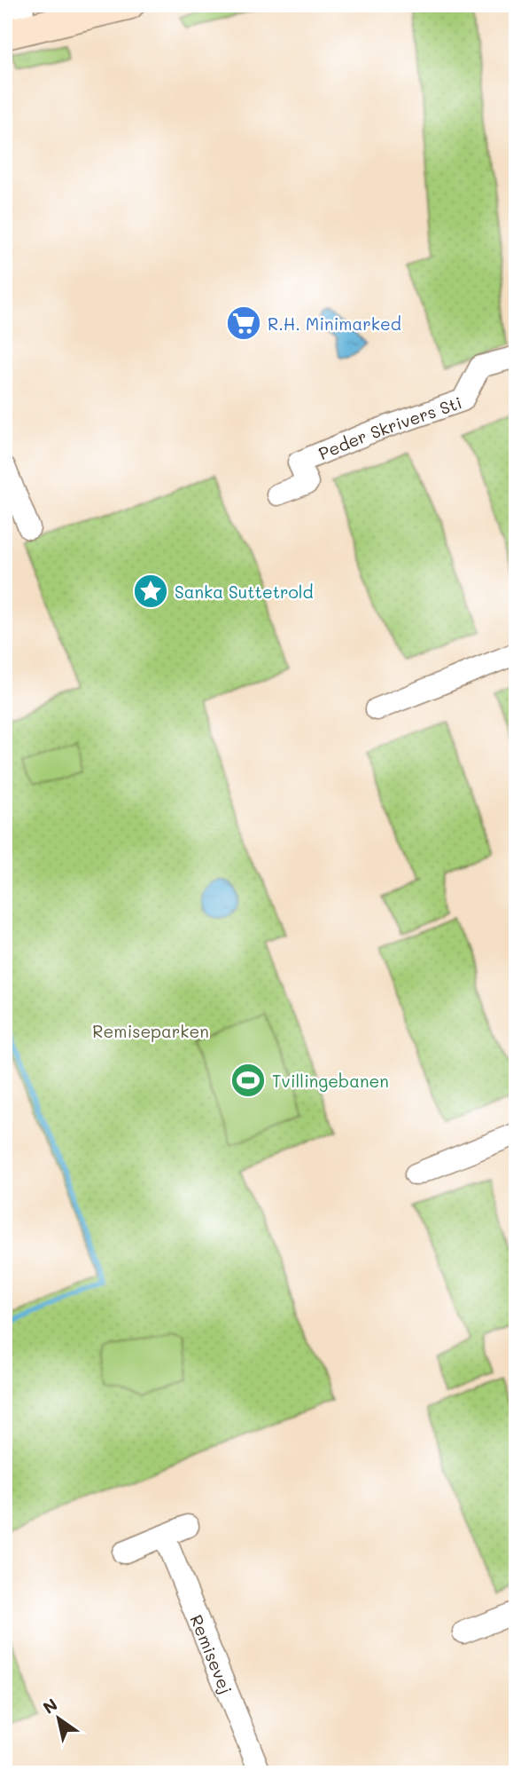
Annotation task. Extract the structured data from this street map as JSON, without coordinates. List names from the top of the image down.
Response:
{
  "streets": {
    "street": ["Peder Skrivers Sti", "Remisevej"]
  },
  "parks": ["Remiseparken"],
  "places": {
    "supermarket": ["R.H. Minimarked"],
    "place": ["Sanka Suttetrold"],
    "sports": ["Tvillingebanen"]
  },
  "north": "top left"
}
